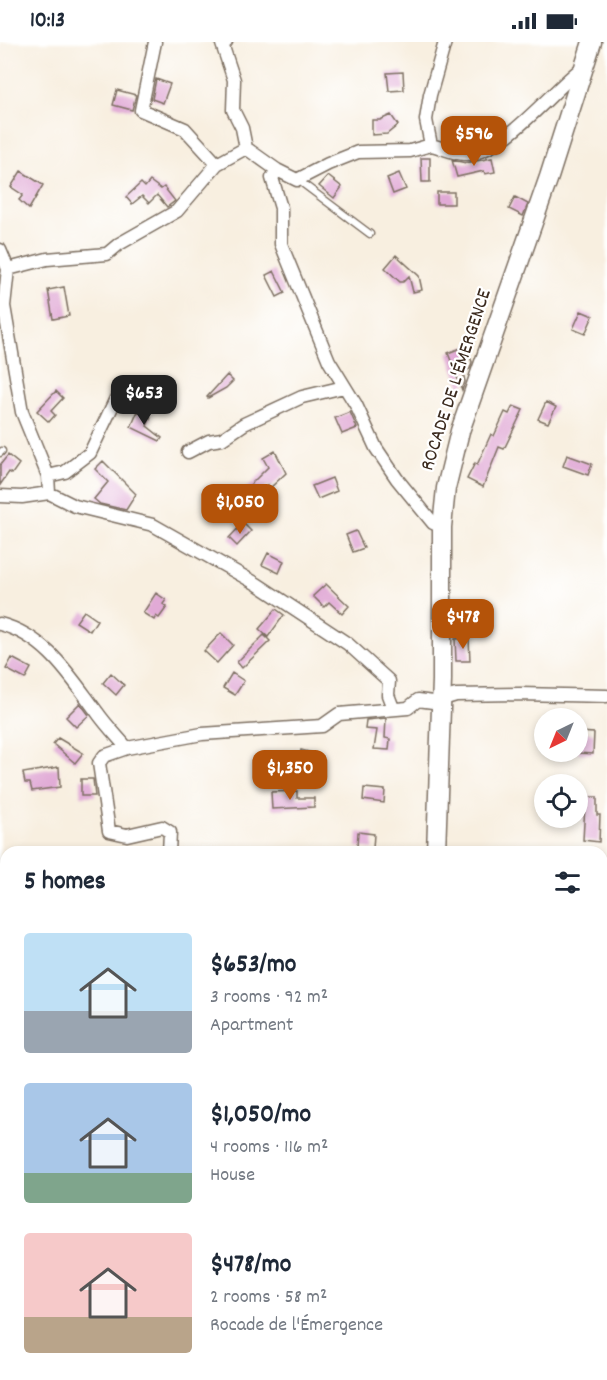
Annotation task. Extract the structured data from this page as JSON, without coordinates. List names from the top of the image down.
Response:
{
  "streets": {
    "street": ["ROCADE DE L'ÉMERGENCE"]
  },
  "north": "bottom left",
  "page": {
    "status": "10:13",
    "price": [
      "$596",
      "$653",
      "$1,050",
      "$478",
      "$1,350"
    ],
    "heading": "5 homes",
    "list": [
      {
        "name": "$653/mo",
        "note": "3 rooms · 92 m² · Apartment"
      },
      {
        "name": "$1,050/mo",
        "note": "4 rooms · 116 m² · House"
      },
      {
        "name": "$478/mo",
        "note": "2 rooms · 58 m² · Rocade de l'Émergence"
      }
    ]
  }
}
